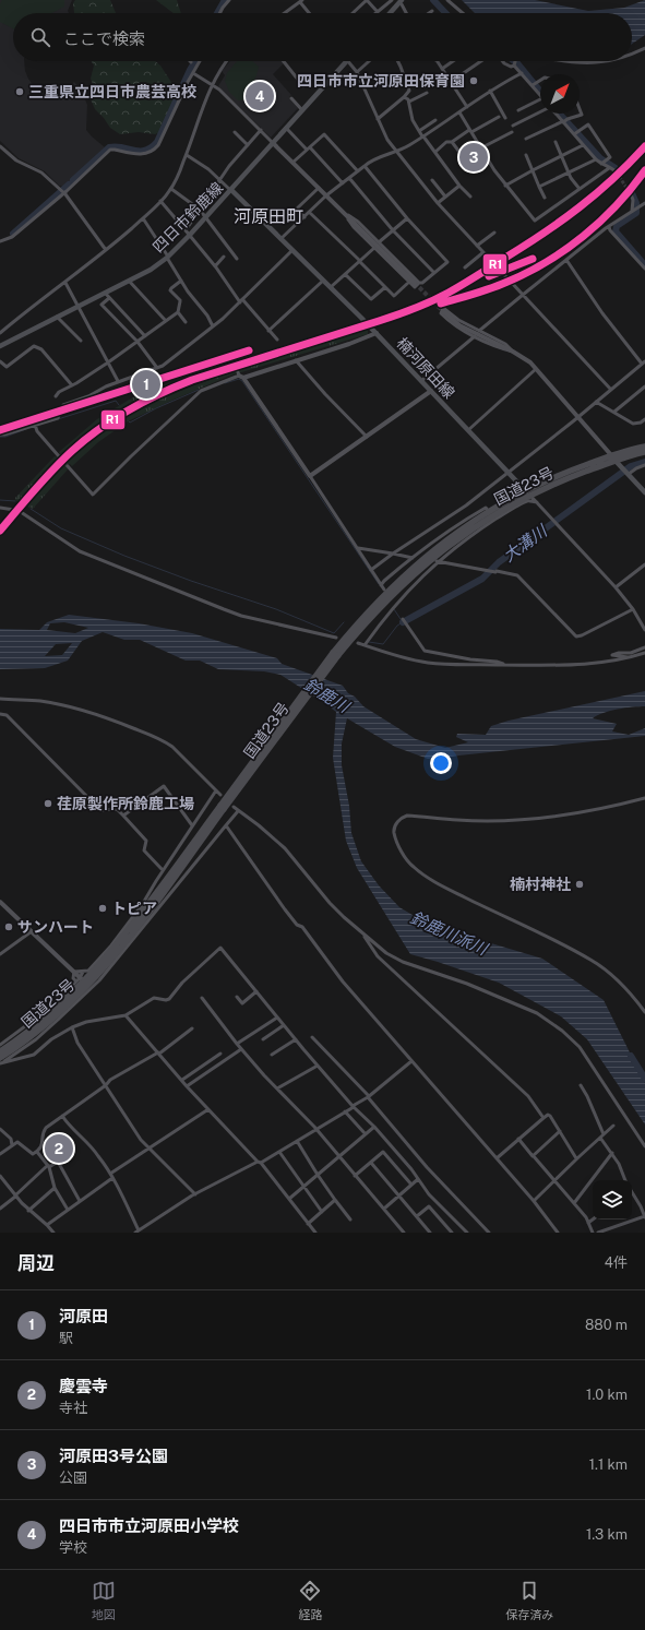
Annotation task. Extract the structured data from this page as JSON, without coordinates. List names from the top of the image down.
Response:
{
  "streets": {
    "highway": ["国道23号"],
    "main road": ["四日市鈴鹿線", "楠河原田線"]
  },
  "crossings": [
    ["四日市鈴鹿線", "楠河原田線"],
    ["楠河原田線", "国道23号"]
  ],
  "districts": ["河原田町"],
  "water": ["大溝川", "鈴鹿川", "鈴鹿川派川"],
  "places": [
    "四日市市立河原田保育園",
    "三重県立四日市農芸高校",
    "荏原製作所鈴鹿工場",
    "楠村神社",
    "トピア",
    "サンハート"
  ],
  "lines": ["transit line R1"],
  "north": "top right",
  "page": {
    "search": "ここで検索",
    "pins": [
      "4",
      "3",
      "1",
      "2"
    ],
    "heading": ["周辺", "4件"],
    "list": [
      {
        "mark": "1",
        "name": "河原田",
        "note": "駅",
        "value": "880 m"
      },
      {
        "mark": "2",
        "name": "慶雲寺",
        "note": "寺社",
        "value": "1.0 km"
      },
      {
        "mark": "3",
        "name": "河原田3号公園",
        "note": "公園",
        "value": "1.1 km"
      },
      {
        "mark": "4",
        "name": "四日市市立河原田小学校",
        "note": "学校",
        "value": "1.3 km"
      }
    ],
    "nav": ["地図", "経路", "保存済み"]
  }
}
